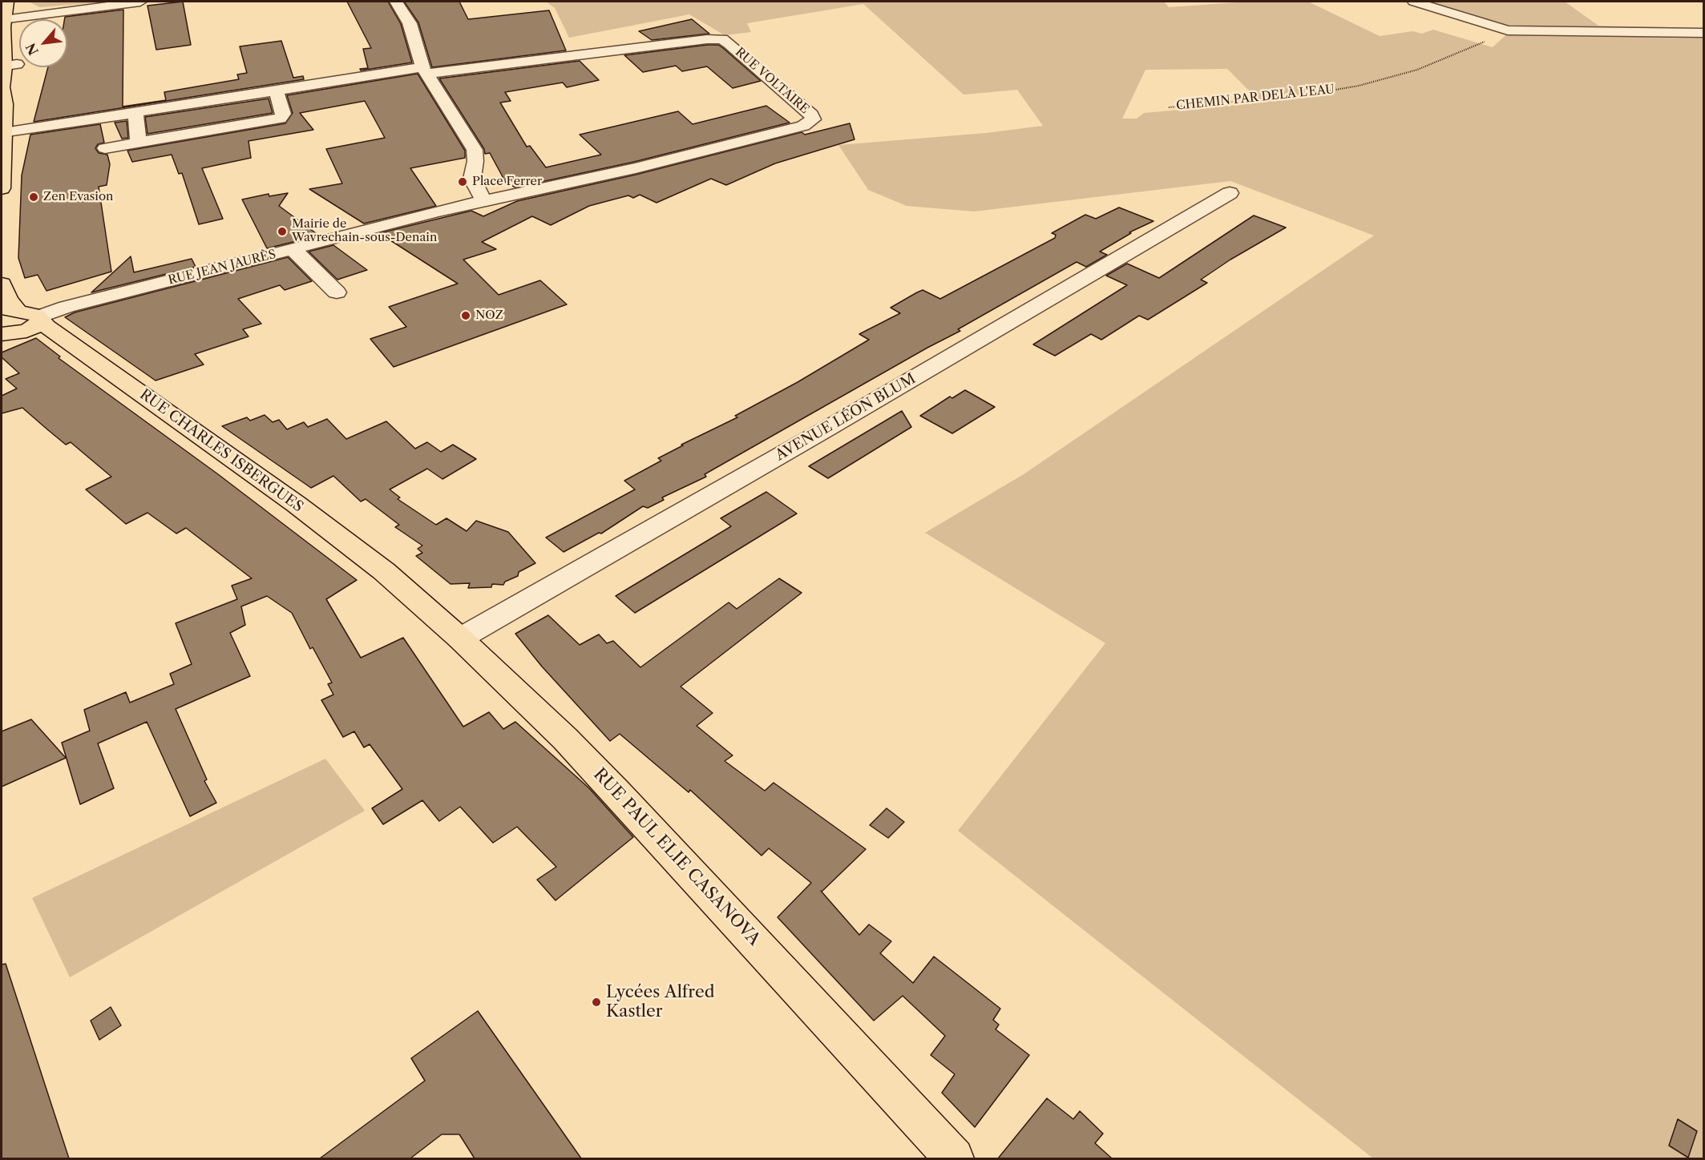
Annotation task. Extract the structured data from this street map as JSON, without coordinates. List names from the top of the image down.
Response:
{
  "streets": {
    "main road": ["RUE CHARLES ISBERGUES", "RUE PAUL ELIE CASANOVA"],
    "street": ["RUE VOLTAIRE", "RUE JEAN JAURÈS", "AVENUE LÉON BLUM"],
    "path": ["CHEMIN PAR DELÀ L'EAU"]
  },
  "crossings": [
    ["RUE VOLTAIRE", "RUE JEAN JAURÈS"],
    ["RUE JEAN JAURÈS", "RUE CHARLES ISBERGUES"],
    ["AVENUE LÉON BLUM", "RUE PAUL ELIE CASANOVA"],
    ["RUE CHARLES ISBERGUES", "RUE PAUL ELIE CASANOVA"]
  ],
  "places": [
    "Place Ferrer",
    "Zen Evasion",
    "Mairie de Wavrechain-sous-Denain",
    "NOZ",
    "Lycées Alfred Kastler"
  ],
  "north": "bottom left"
}
